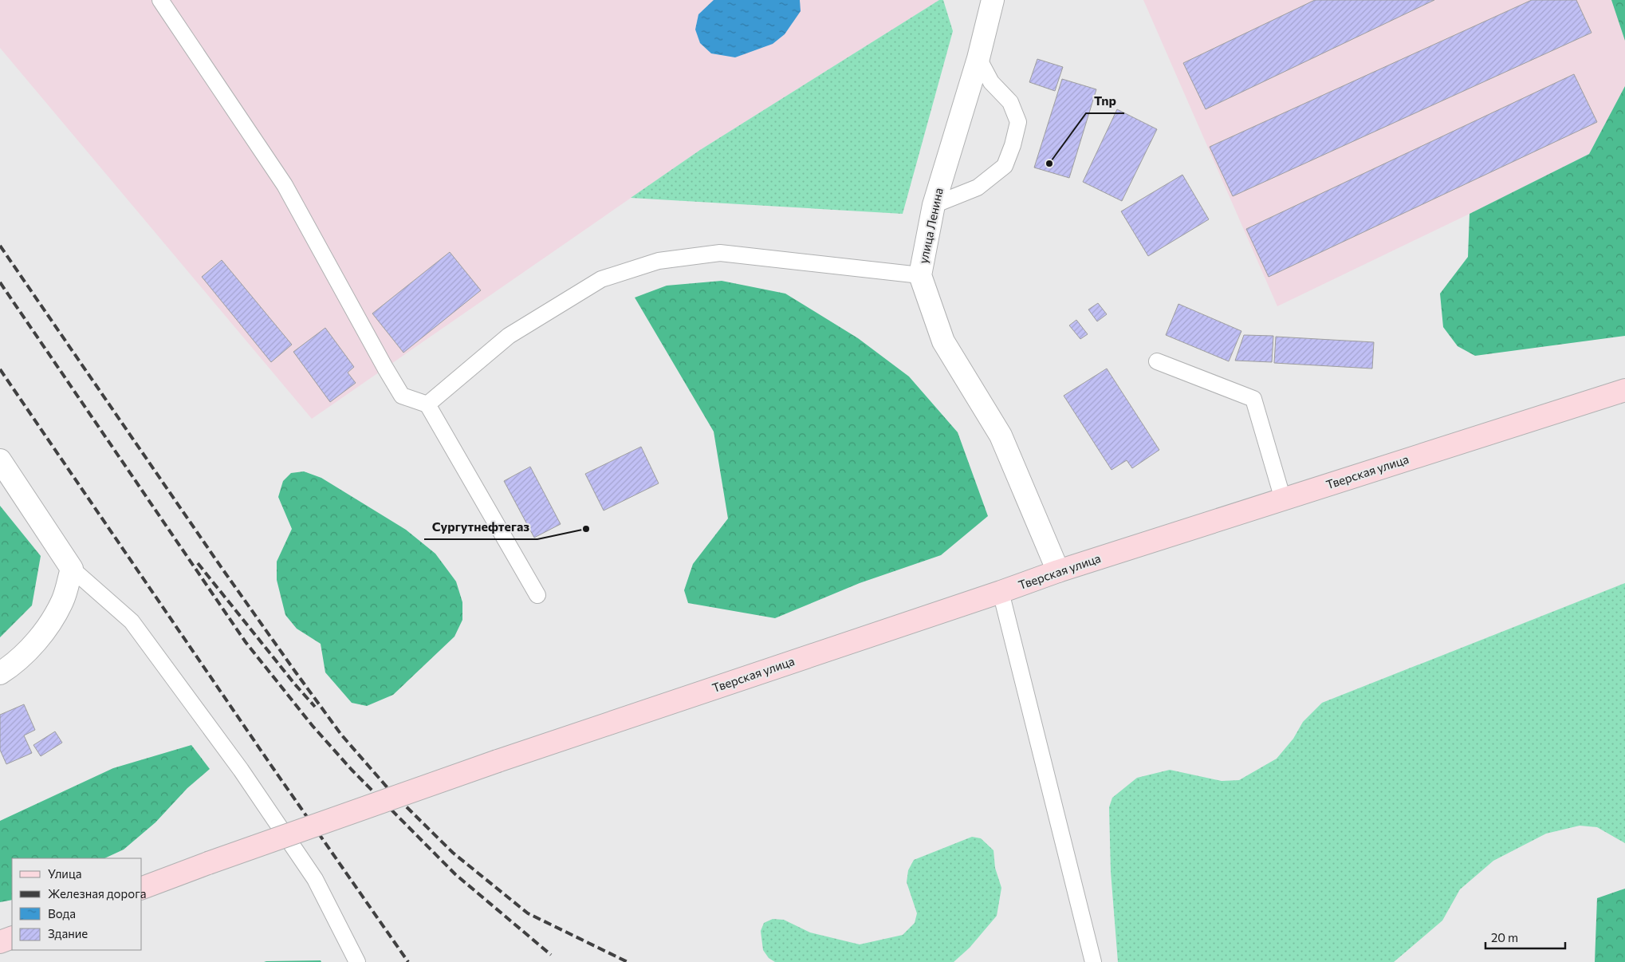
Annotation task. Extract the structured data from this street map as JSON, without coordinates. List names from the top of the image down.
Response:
{
  "streets": {
    "main road": ["Тверская улица"],
    "street": ["улица Ленина"]
  },
  "crossings": [
    ["улица Ленина", "Тверская улица"]
  ],
  "places": ["Tnp", "Сургутнефтегаз"],
  "legend": [
    "Улица",
    "Железная дорога",
    "Вода",
    "Здание"
  ],
  "scale_bar": "20 m"
}
